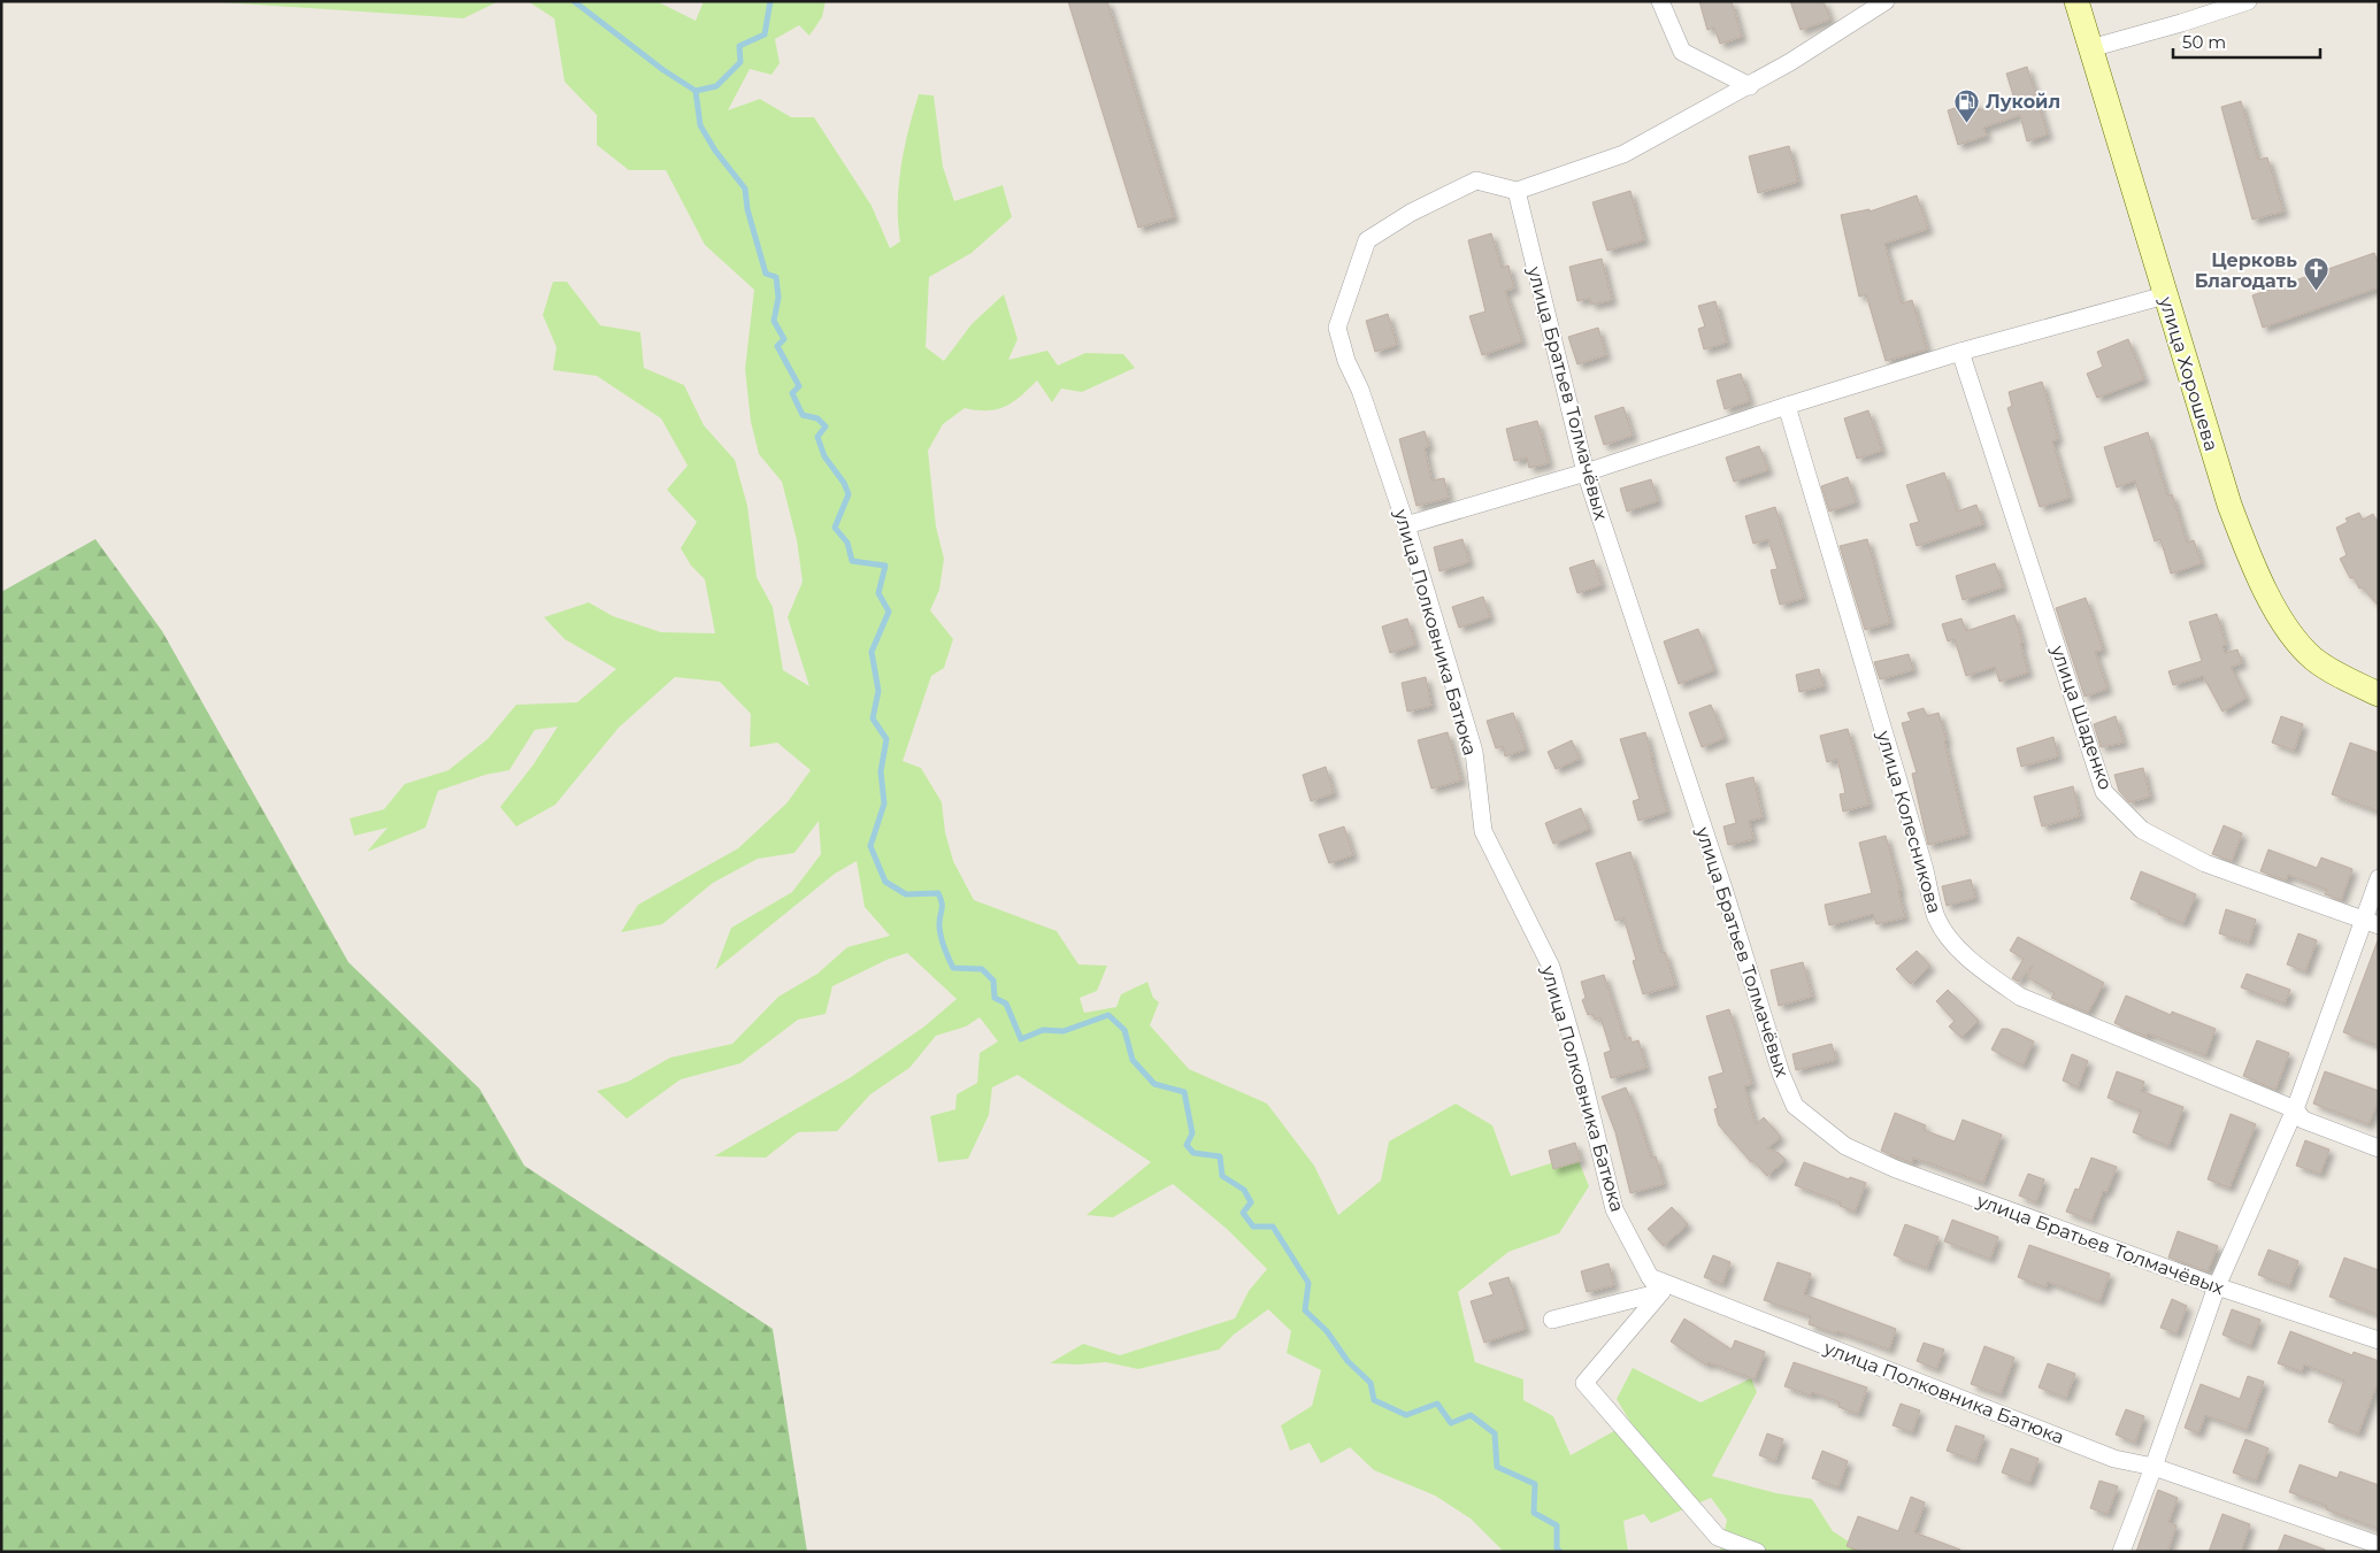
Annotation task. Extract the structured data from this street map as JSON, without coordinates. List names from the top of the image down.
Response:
{
  "streets": {
    "main road": ["улица Хорошева"],
    "street": [
      "улица Братьев Толмачёвых",
      "улица Полковника Батюка",
      "улица Шаденко",
      "улица Колесникова"
    ]
  },
  "crossings": [
    ["улица Братьев Толмачёвых", "улица Полковника Батюка"]
  ],
  "places": {
    "fuel station": ["Лукойл"],
    "church": ["Церковь Благодать"]
  },
  "scale_bar": "50 m"
}
